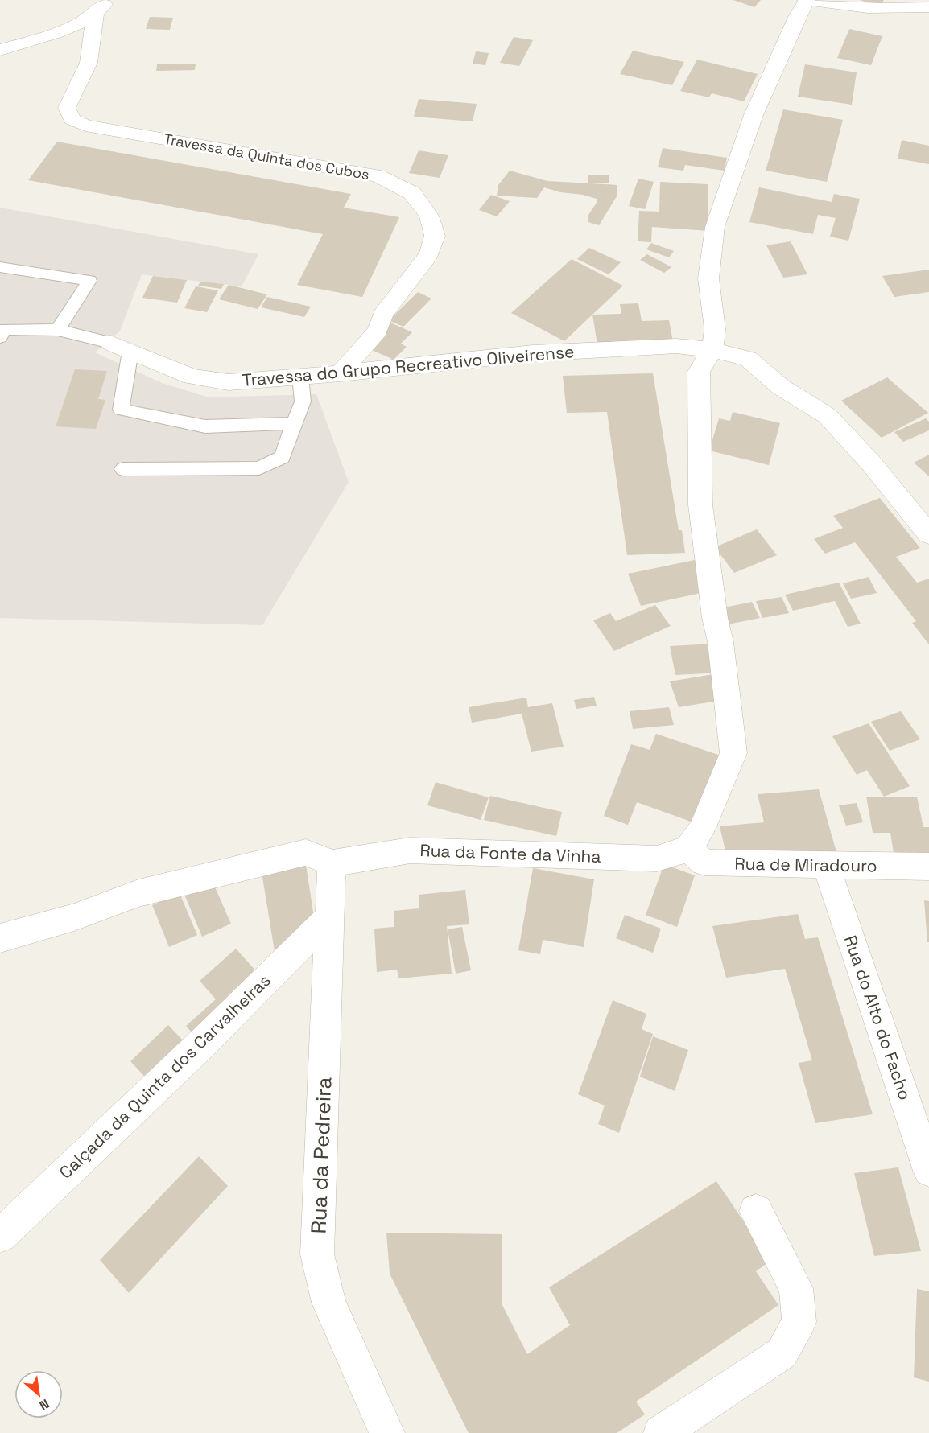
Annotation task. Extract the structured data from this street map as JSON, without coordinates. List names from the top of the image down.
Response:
{
  "streets": {
    "street": [
      "Travessa da Quinta dos Cubos",
      "Travessa do Grupo Recreativo Oliveirense",
      "Rua da Fonte da Vinha",
      "Rua de Miradouro",
      "Rua do Alto do Facho",
      "Calçada da Quinta dos Carvalheiras",
      "Rua da Pedreira"
    ]
  },
  "crossings": [
    ["Travessa da Quinta dos Cubos", "Travessa do Grupo Recreativo Oliveirense"],
    ["Rua da Fonte da Vinha", "Rua de Miradouro"],
    ["Rua da Fonte da Vinha", "Rua da Pedreira"],
    ["Rua de Miradouro", "Rua do Alto do Facho"],
    ["Calçada da Quinta dos Carvalheiras", "Rua da Pedreira"]
  ],
  "north": "bottom right"
}
